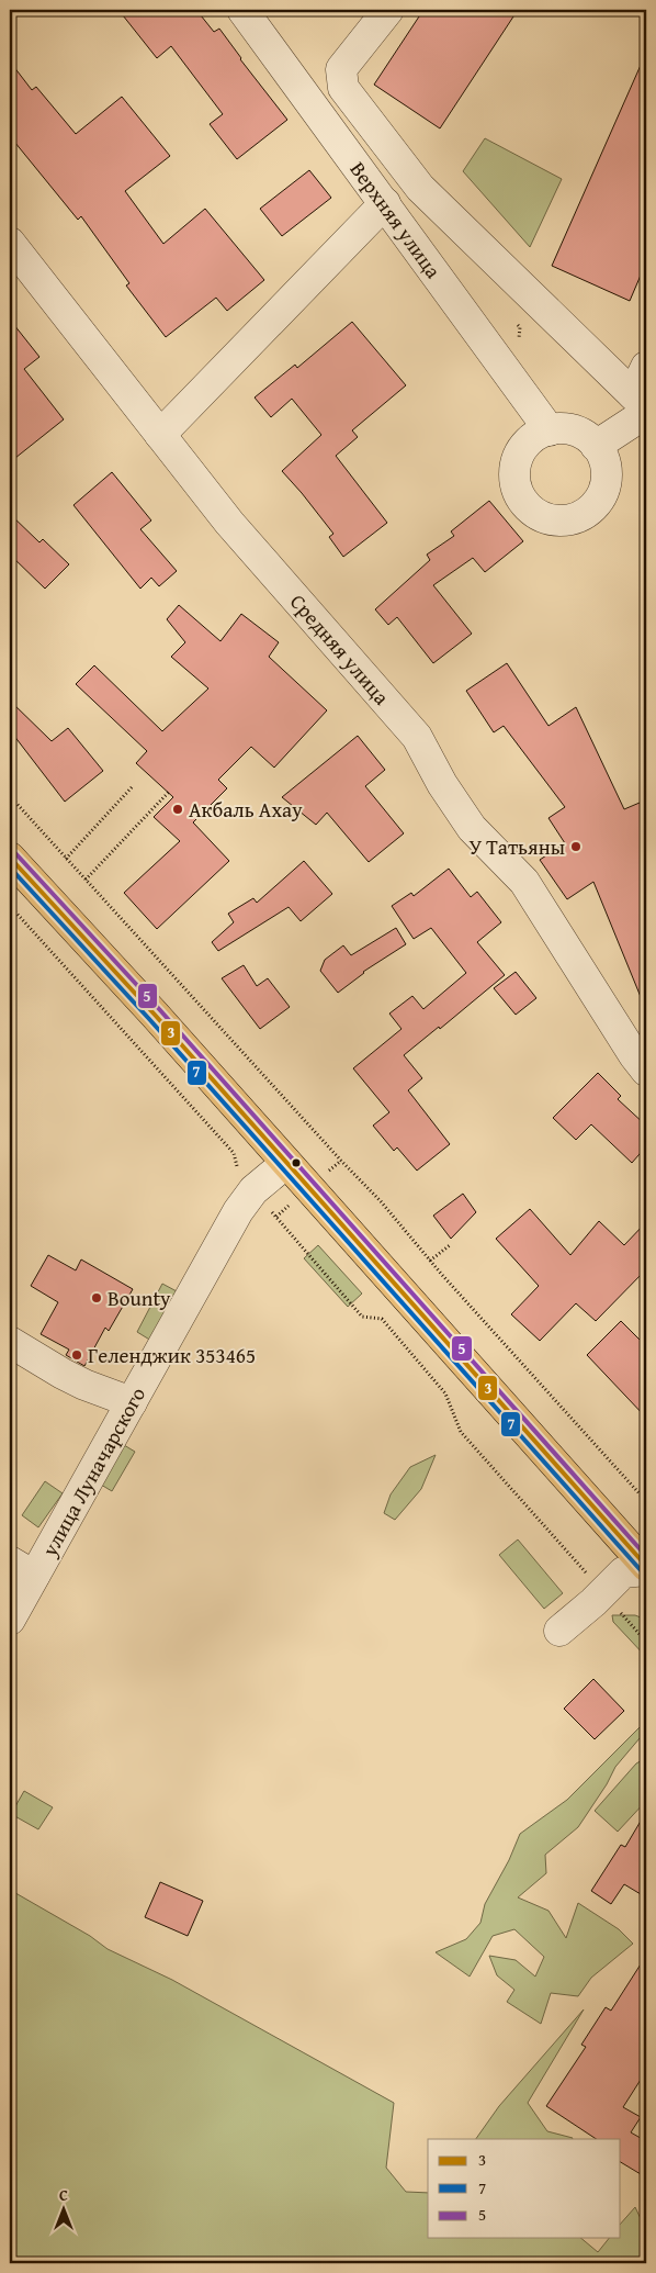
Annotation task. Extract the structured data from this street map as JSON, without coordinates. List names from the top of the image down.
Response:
{
  "streets": {
    "street": ["Верхняя улица", "Средняя улица", "улица Луначарского"]
  },
  "places": [
    "Акбаль Ахау",
    "У Татьяны",
    "Bounty",
    "Геленджик 353465"
  ],
  "lines": ["transit line 5", "transit line 3", "transit line 7"],
  "legend": ["3", "7", "5"],
  "north": "top"
}
